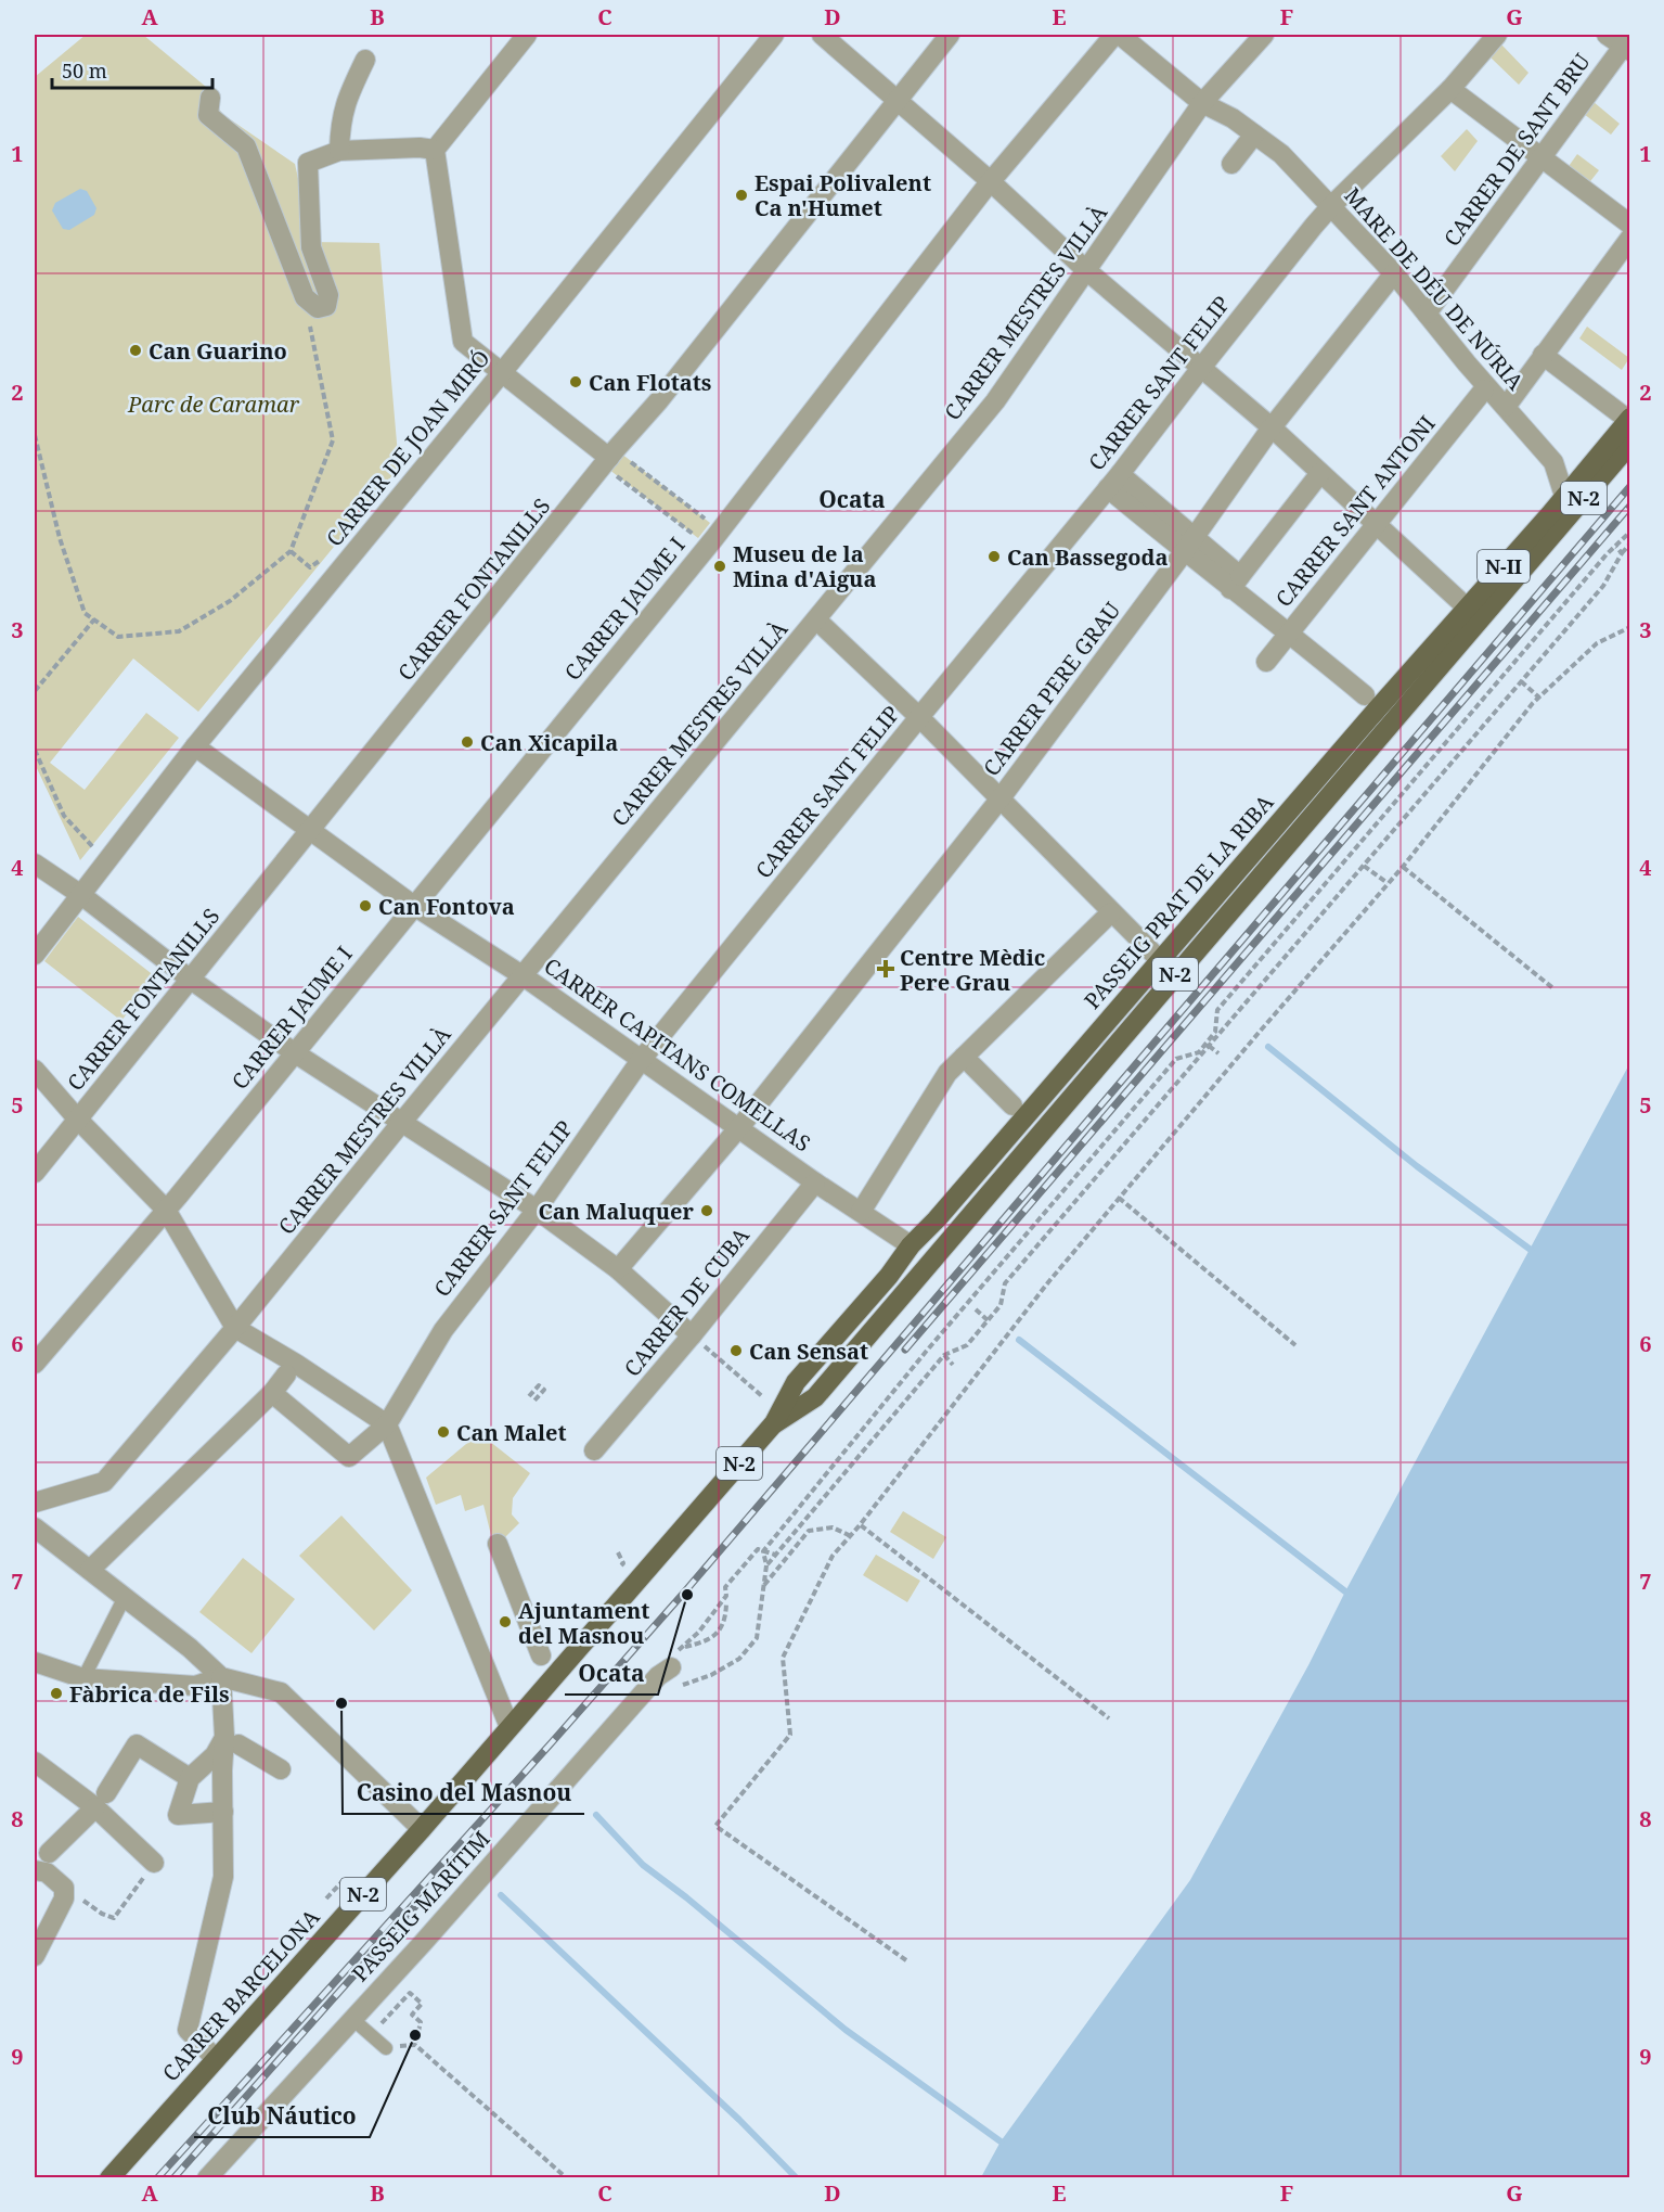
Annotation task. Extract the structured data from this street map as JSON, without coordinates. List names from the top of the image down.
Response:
{
  "streets": {
    "main road": [
      "N-2",
      "N-II",
      "PASSEIG PRAT DE LA RIBA",
      "CARRER BARCELONA"
    ],
    "street": [
      "CARRER DE SANT BRU",
      "MARE DE DÉU DE NÚRIA",
      "CARRER MESTRES VILLÀ",
      "CARRER SANT FELIP",
      "CARRER DE JOAN MIRÓ",
      "CARRER SANT ANTONI",
      "CARRER FONTANILLS",
      "CARRER JAUME I",
      "CARRER PERE GRAU",
      "CARRER CAPITANS COMELLAS",
      "CARRER DE CUBA",
      "PASSEIG MARÍTIM"
    ]
  },
  "crossings": [
    ["CARRER DE SANT BRU", "MARE DE DÉU DE NÚRIA"],
    ["MARE DE DÉU DE NÚRIA", "CARRER MESTRES VILLÀ"],
    ["MARE DE DÉU DE NÚRIA", "CARRER SANT FELIP"],
    ["MARE DE DÉU DE NÚRIA", "CARRER PERE GRAU"],
    ["MARE DE DÉU DE NÚRIA", "PASSEIG PRAT DE LA RIBA"],
    ["CARRER MESTRES VILLÀ", "CARRER CAPITANS COMELLAS"],
    ["CARRER SANT FELIP", "CARRER CAPITANS COMELLAS"],
    ["CARRER DE JOAN MIRÓ", "CARRER CAPITANS COMELLAS"],
    ["N-2", "PASSEIG PRAT DE LA RIBA"],
    ["N-2", "CARRER CAPITANS COMELLAS"],
    ["N-2", "CARRER BARCELONA"],
    ["CARRER FONTANILLS", "CARRER CAPITANS COMELLAS"],
    ["CARRER JAUME I", "CARRER CAPITANS COMELLAS"],
    ["CARRER PERE GRAU", "CARRER CAPITANS COMELLAS"],
    ["PASSEIG PRAT DE LA RIBA", "CARRER CAPITANS COMELLAS"],
    ["CARRER CAPITANS COMELLAS", "CARRER DE CUBA"]
  ],
  "districts": ["Ocata"],
  "parks": ["Parc de Caramar"],
  "places": {
    "other": [
      "Espai Polivalent Ca n'Humet",
      "Can Guarino",
      "Can Flotats",
      "Can Bassegoda",
      "Museu de la Mina d'Aigua",
      "Can Xicapila",
      "Can Fontova",
      "Can Maluquer",
      "Can Sensat",
      "Can Malet",
      "Ocata",
      "Ajuntament del Masnou",
      "Fàbrica de Fils",
      "Casino del Masnou",
      "Club Náutico"
    ],
    "health": ["Centre Mèdic Pere Grau"]
  },
  "scale_bar": "50 m",
  "grid": {
    "columns": [
      "A",
      "B",
      "C",
      "D",
      "E",
      "F",
      "G"
    ],
    "rows": [
      "1",
      "2",
      "3",
      "4",
      "5",
      "6",
      "7",
      "8",
      "9"
    ]
  }
}
